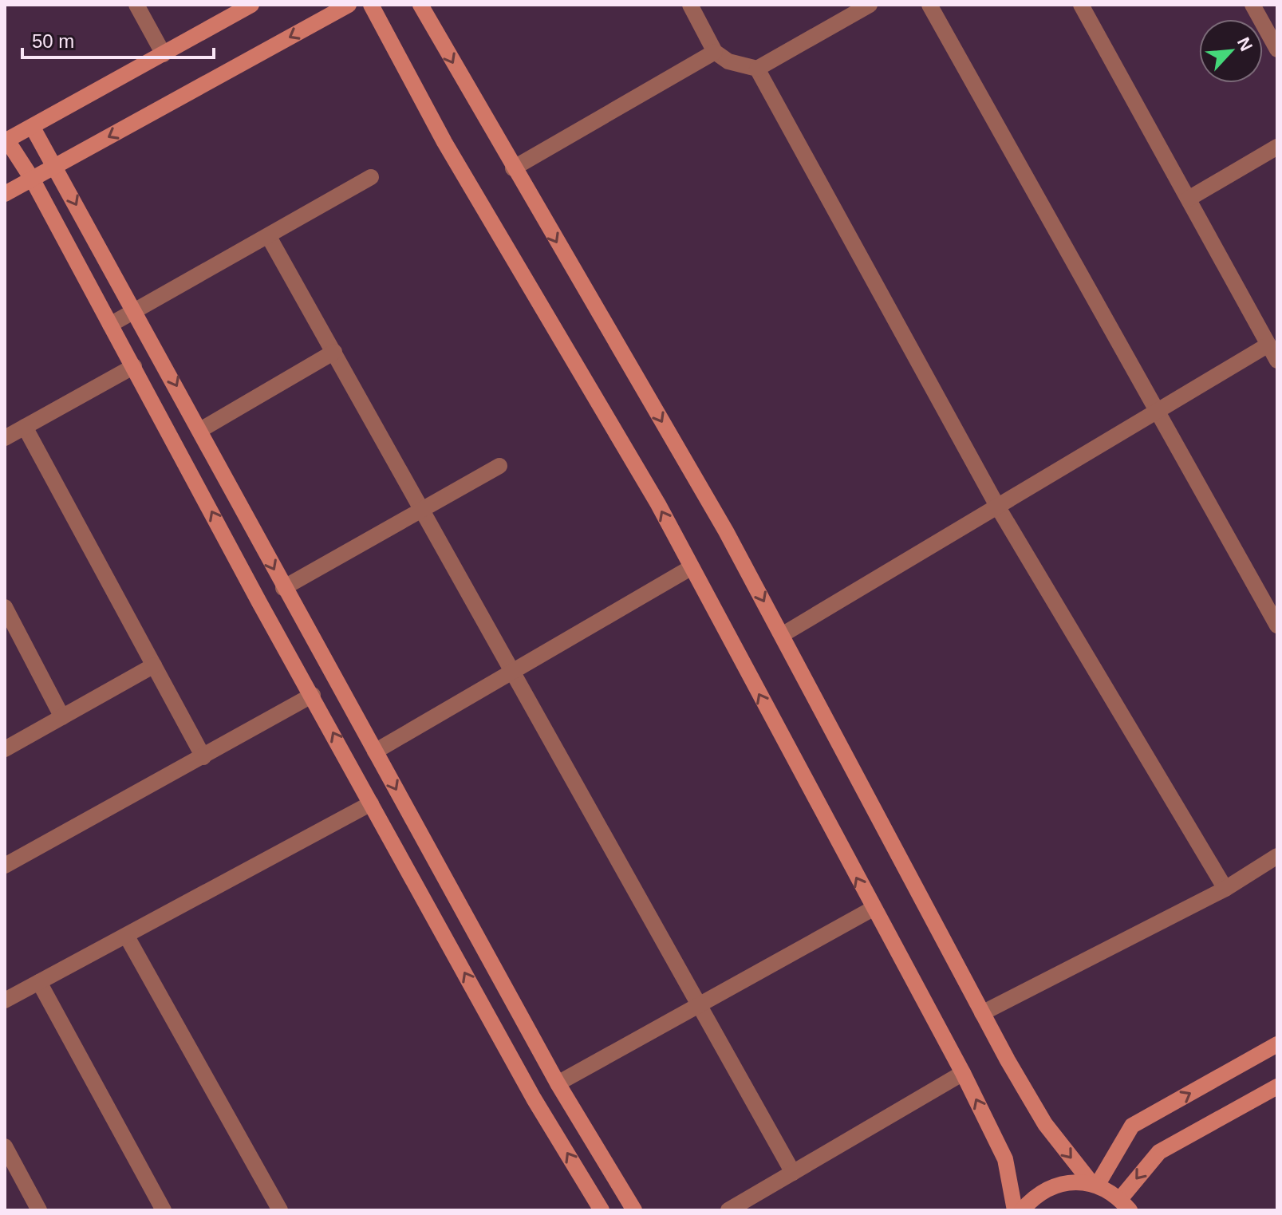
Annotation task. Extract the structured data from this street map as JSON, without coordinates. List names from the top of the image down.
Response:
{
  "scale_bar": "50 m",
  "north": "top right"
}
